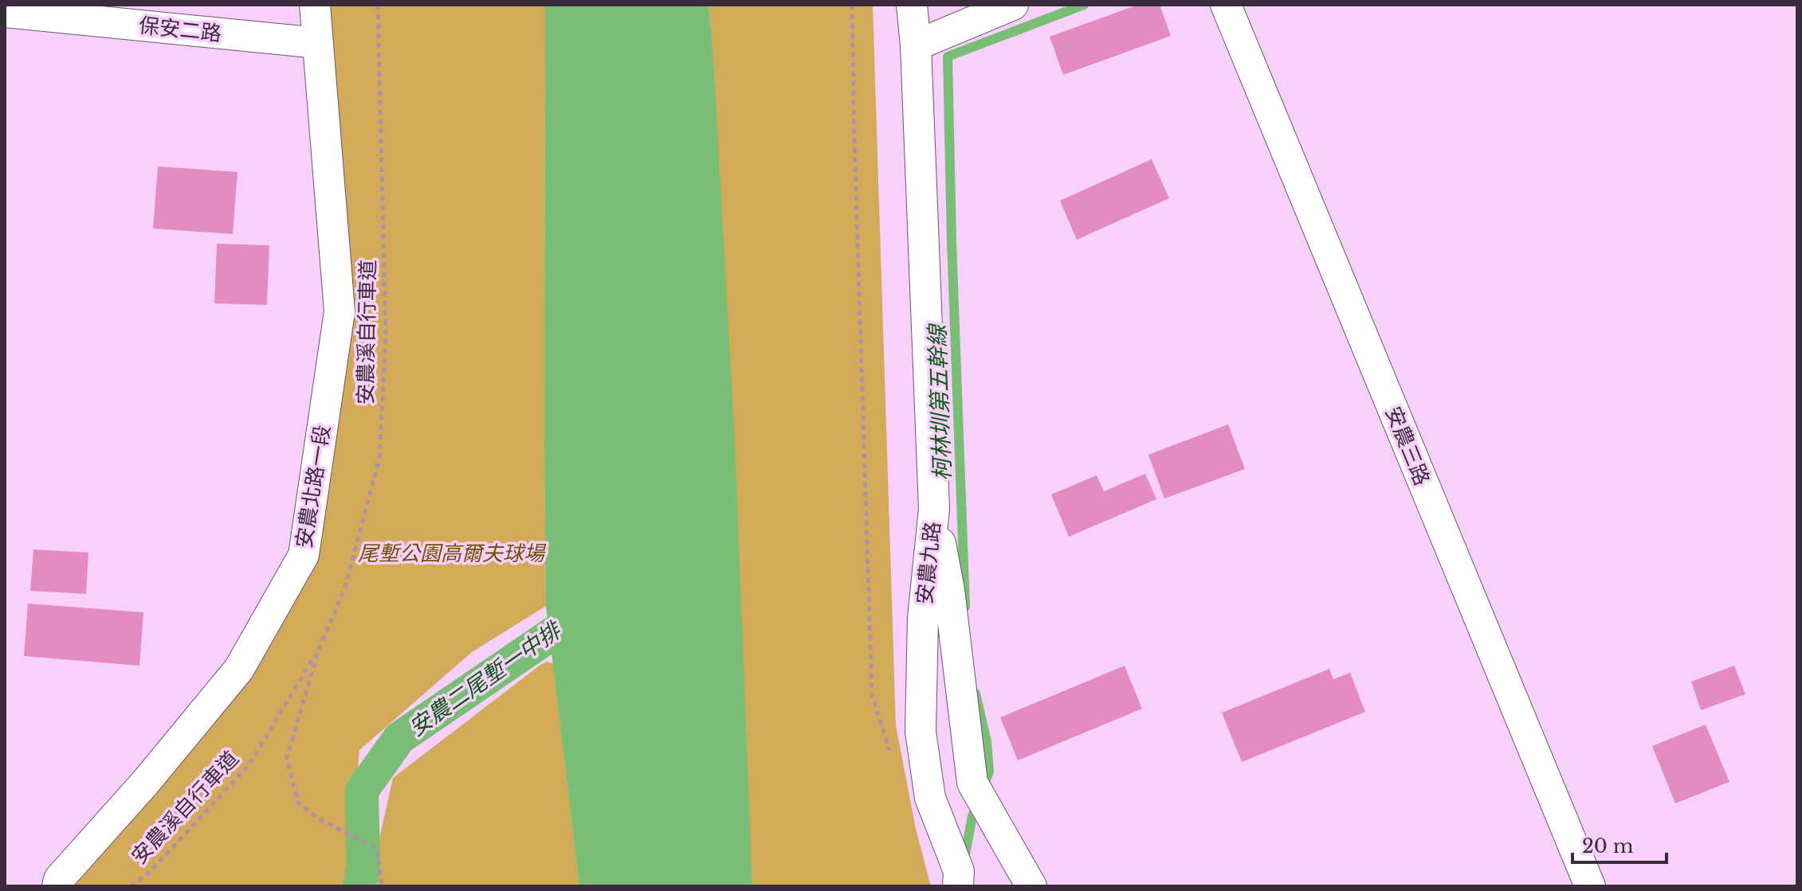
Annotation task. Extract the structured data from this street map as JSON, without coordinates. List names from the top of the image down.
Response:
{
  "streets": {
    "street": [
      "保安二路",
      "安農三路",
      "安農北路一段",
      "安農九路"
    ],
    "path": ["安農溪自行車道"]
  },
  "crossings": [
    ["保安二路", "安農北路一段"]
  ],
  "water": ["柯林圳第五幹線", "安農二尾塹一中排"],
  "parks": ["尾塹公園高爾夫球場"],
  "scale_bar": "20 m"
}
